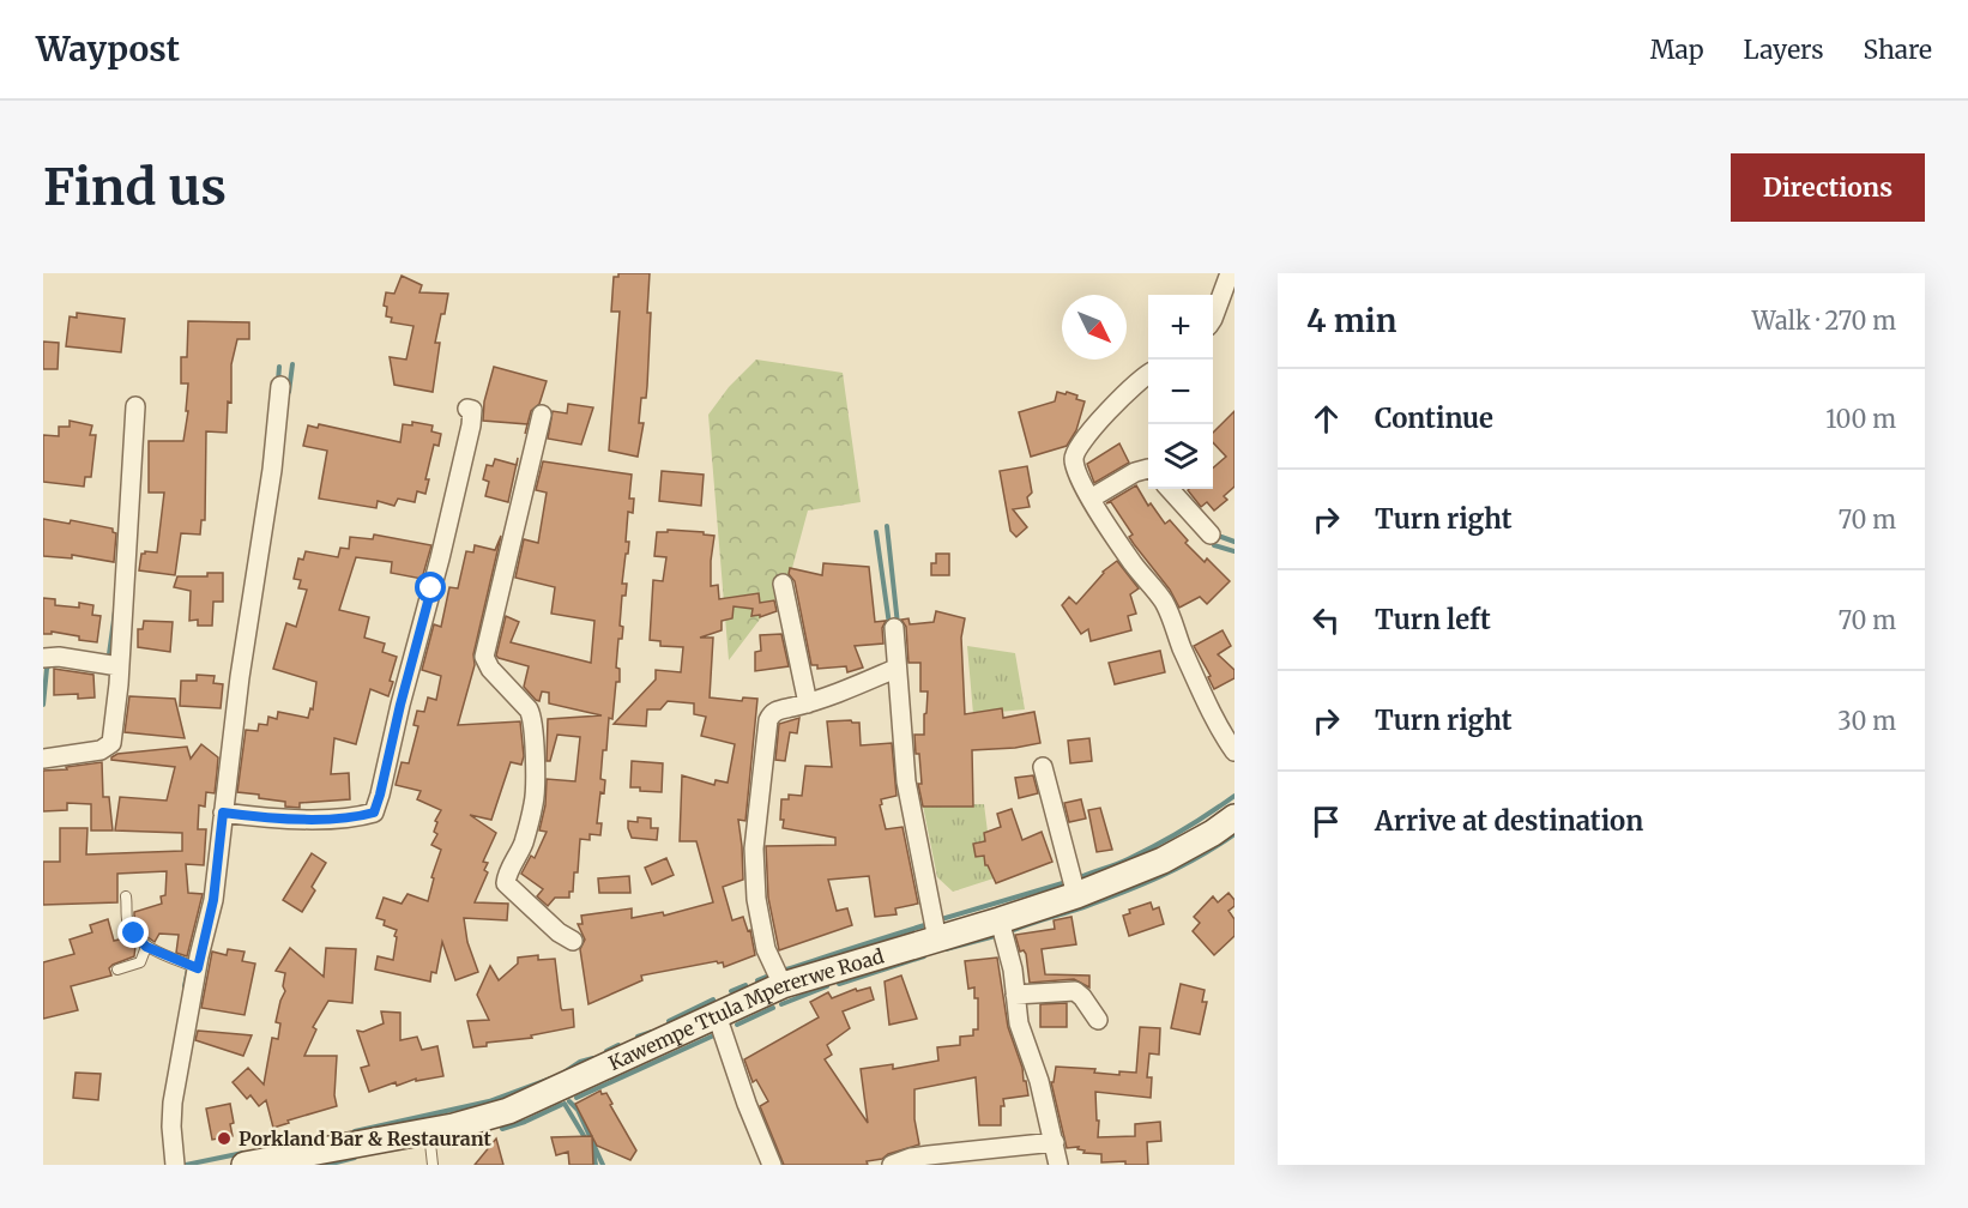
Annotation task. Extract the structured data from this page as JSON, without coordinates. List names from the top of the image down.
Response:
{
  "streets": {
    "street": ["Kawempe Ttula Mpererwe Road"]
  },
  "places": ["Porkland Bar & Restaurant"],
  "north": "bottom right",
  "page": {
    "header": "Waypost",
    "nav": ["Map", "Layers", "Share"],
    "buttons": "Directions",
    "title": "Find us",
    "heading": ["4 min", "Walk · 270 m"],
    "map_buttons": ["+", "−"],
    "list": [
      ["Continue", "100 m"],
      ["Turn right", "70 m"],
      ["Turn left", "70 m"],
      ["Turn right", "30 m"],
      "Arrive at destination"
    ]
  }
}
